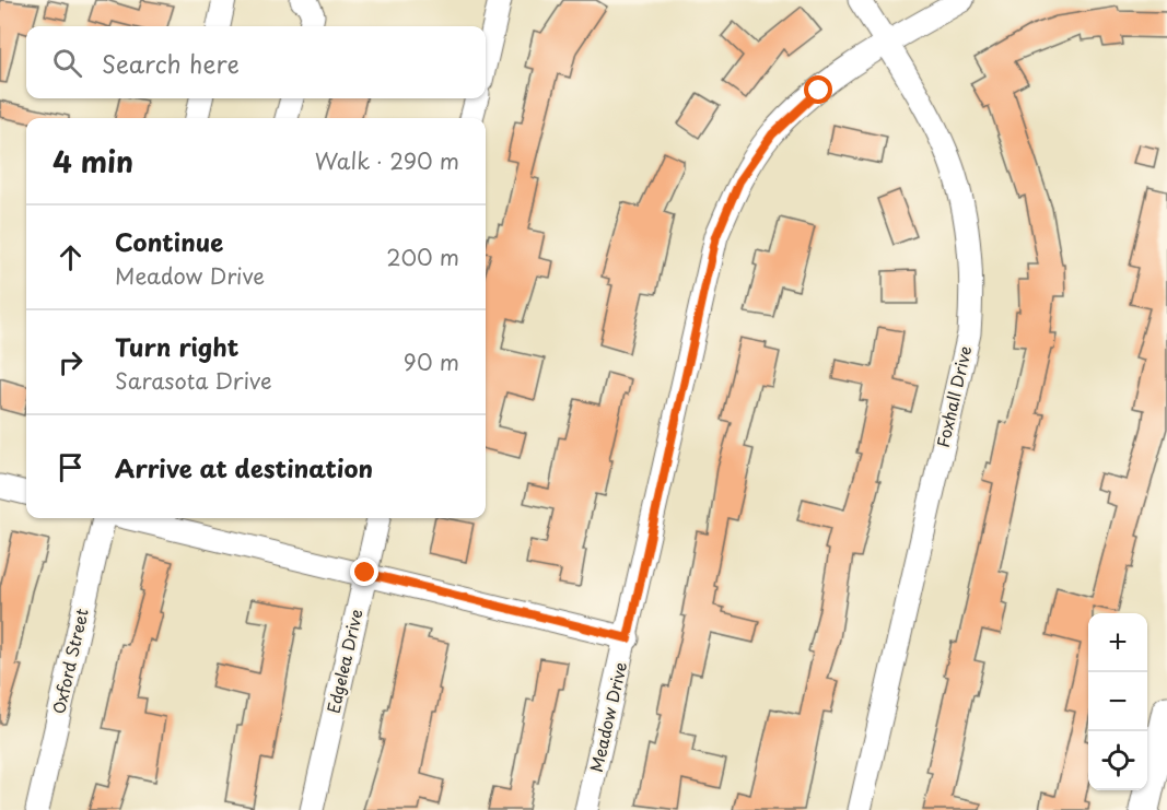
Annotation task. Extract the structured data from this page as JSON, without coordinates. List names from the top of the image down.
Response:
{
  "streets": {
    "street": [
      "Foxhall Drive",
      "Oxford Street",
      "Edgelea Drive",
      "Meadow Drive"
    ]
  },
  "crossings": [
    ["Foxhall Drive", "Meadow Drive"]
  ],
  "page": {
    "search": "Search here",
    "heading": ["4 min", "Walk · 290 m"],
    "list": [
      ["Continue", "Meadow Drive", "200 m"],
      ["Turn right", "Sarasota Drive", "90 m"],
      "Arrive at destination"
    ],
    "map_buttons": ["+", "−"]
  }
}
